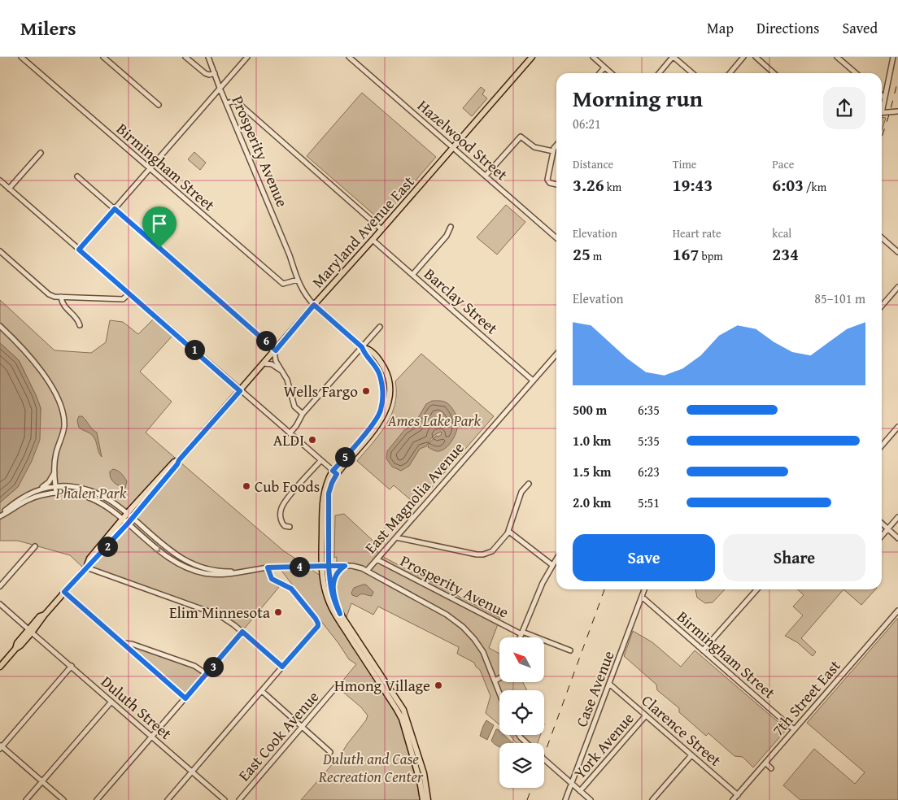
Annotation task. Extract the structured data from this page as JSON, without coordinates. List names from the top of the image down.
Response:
{
  "streets": {
    "main road": ["Maryland Avenue East"],
    "street": [
      "Hazelwood Street",
      "Prosperity Avenue",
      "Birmingham Street",
      "Barclay Street",
      "East Magnolia Avenue",
      "Case Avenue",
      "7th Street East",
      "Duluth Street",
      "Clarence Street",
      "East Cook Avenue",
      "York Avenue"
    ]
  },
  "crossings": [
    ["Hazelwood Street", "Maryland Avenue East"],
    ["Prosperity Avenue", "Birmingham Street"],
    ["Prosperity Avenue", "Maryland Avenue East"],
    ["Prosperity Avenue", "East Magnolia Avenue"],
    ["Birmingham Street", "Case Avenue"],
    ["Birmingham Street", "7th Street East"],
    ["Maryland Avenue East", "Barclay Street"],
    ["Maryland Avenue East", "Duluth Street"],
    ["Barclay Street", "East Magnolia Avenue"],
    ["Case Avenue", "Clarence Street"],
    ["7th Street East", "Clarence Street"],
    ["Clarence Street", "York Avenue"]
  ],
  "parks": ["Ames Lake Park", "Phalen Park", "Duluth and Case Recreation Center"],
  "places": [
    "Wells Fargo",
    "ALDI",
    "Cub Foods",
    "Elim Minnesota",
    "Hmong Village"
  ],
  "north": "top left",
  "page": {
    "header": "Milers",
    "nav": ["Map", "Directions", "Saved"],
    "heading": ["Morning run", "06:21"],
    "stats": [
      ["Distance", "3.26 km"],
      ["Time", "19:43"],
      ["Pace", "6:03 /km"],
      ["Elevation", "25 m"],
      ["Heart rate", "167 bpm"],
      ["kcal", "234"]
    ],
    "chart": ["Elevation", "85–101 m"],
    "pins": [
      "6",
      "1",
      "5",
      "2",
      "4",
      "3"
    ],
    "list": [
      {
        "name": "500 m",
        "note": "6:35"
      },
      {
        "name": "1.0 km",
        "note": "5:35"
      },
      {
        "name": "1.5 km",
        "note": "6:23"
      },
      {
        "name": "2.0 km",
        "note": "5:51"
      }
    ],
    "buttons": ["Save", "Share"]
  }
}
